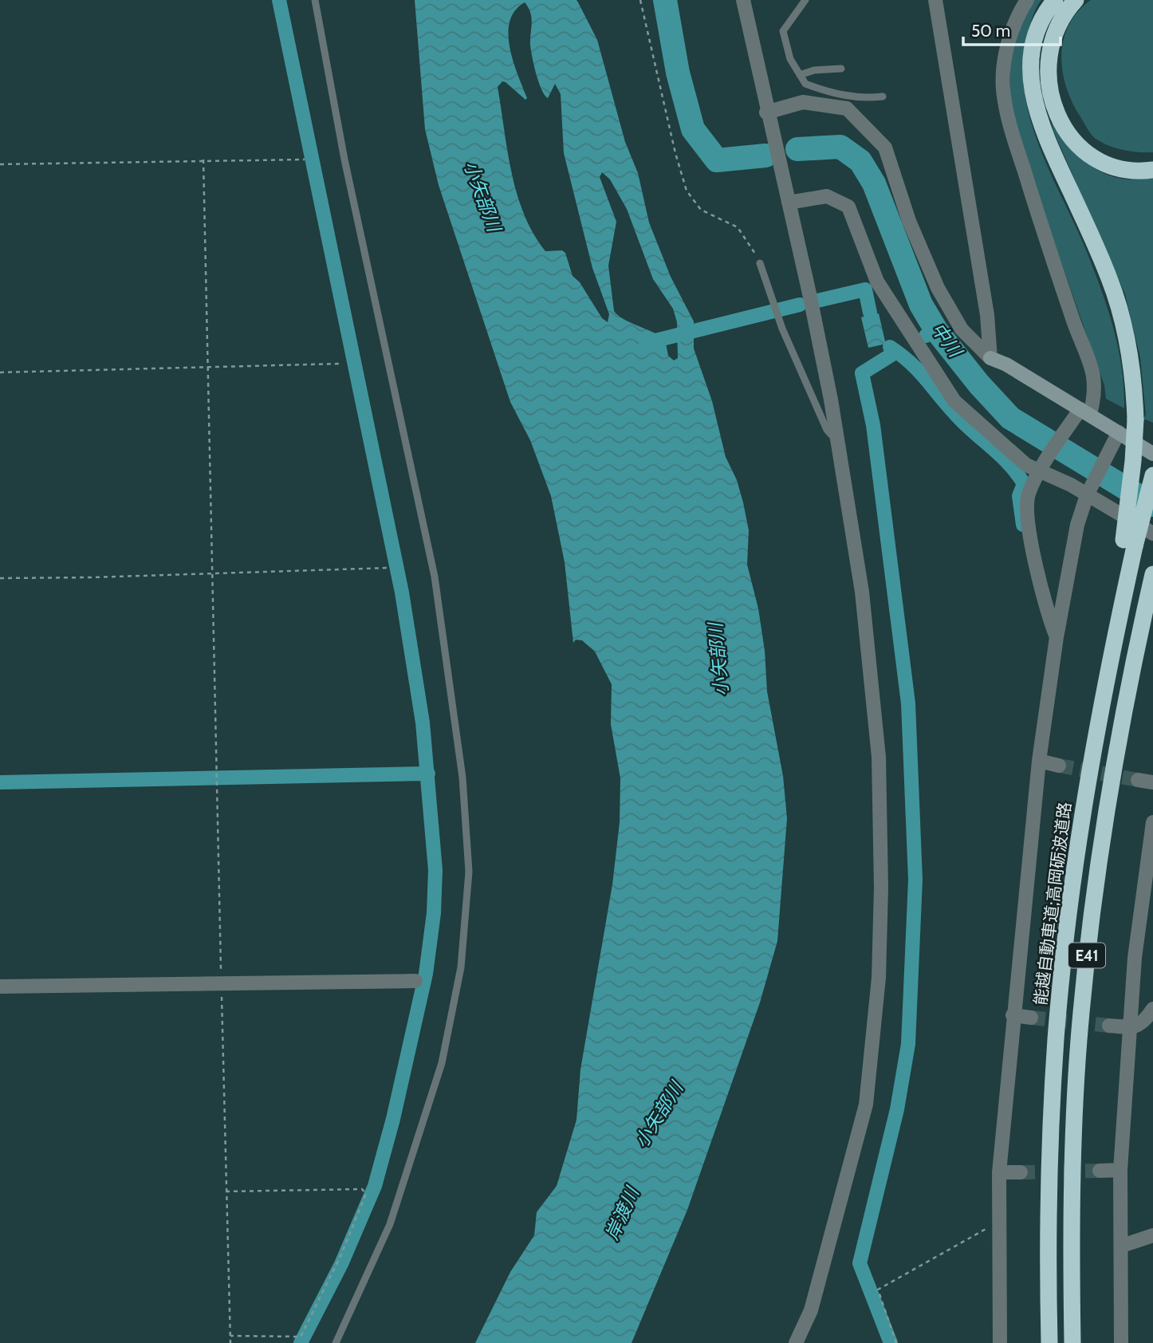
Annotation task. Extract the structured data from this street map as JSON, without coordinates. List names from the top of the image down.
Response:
{
  "streets": {
    "highway": ["能越自動車道;高岡砺波道路", "E41"]
  },
  "water": ["小矢部川", "中川", "岸渡川"],
  "scale_bar": "50 m"
}
